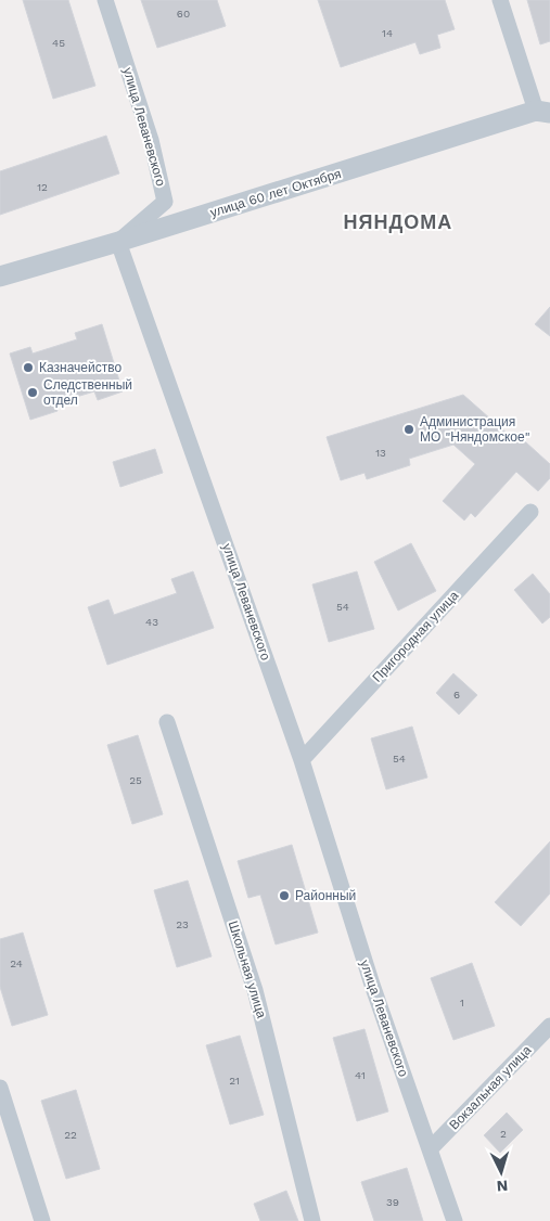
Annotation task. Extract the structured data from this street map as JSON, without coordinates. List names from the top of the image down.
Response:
{
  "streets": {
    "street": [
      "улица Леваневского",
      "улица 60 лет Октября",
      "Пригородная улица",
      "Школьная улица",
      "Вокзальная улица"
    ]
  },
  "crossings": [
    ["улица Леваневского", "улица 60 лет Октября"],
    ["улица Леваневского", "Пригородная улица"],
    ["улица Леваневского", "Вокзальная улица"]
  ],
  "districts": ["НЯНДОМА"],
  "places": [
    "Казначейство",
    "Следственный отдел",
    "Администрация МО \"Няндомское\"",
    "Районный"
  ],
  "house_numbers": [
    "60",
    "14",
    "45",
    "12",
    "13",
    "54",
    "43",
    "6",
    "54",
    "25",
    "23",
    "24",
    "1",
    "41",
    "21",
    "2",
    "22",
    "39"
  ],
  "north": "bottom"
}
